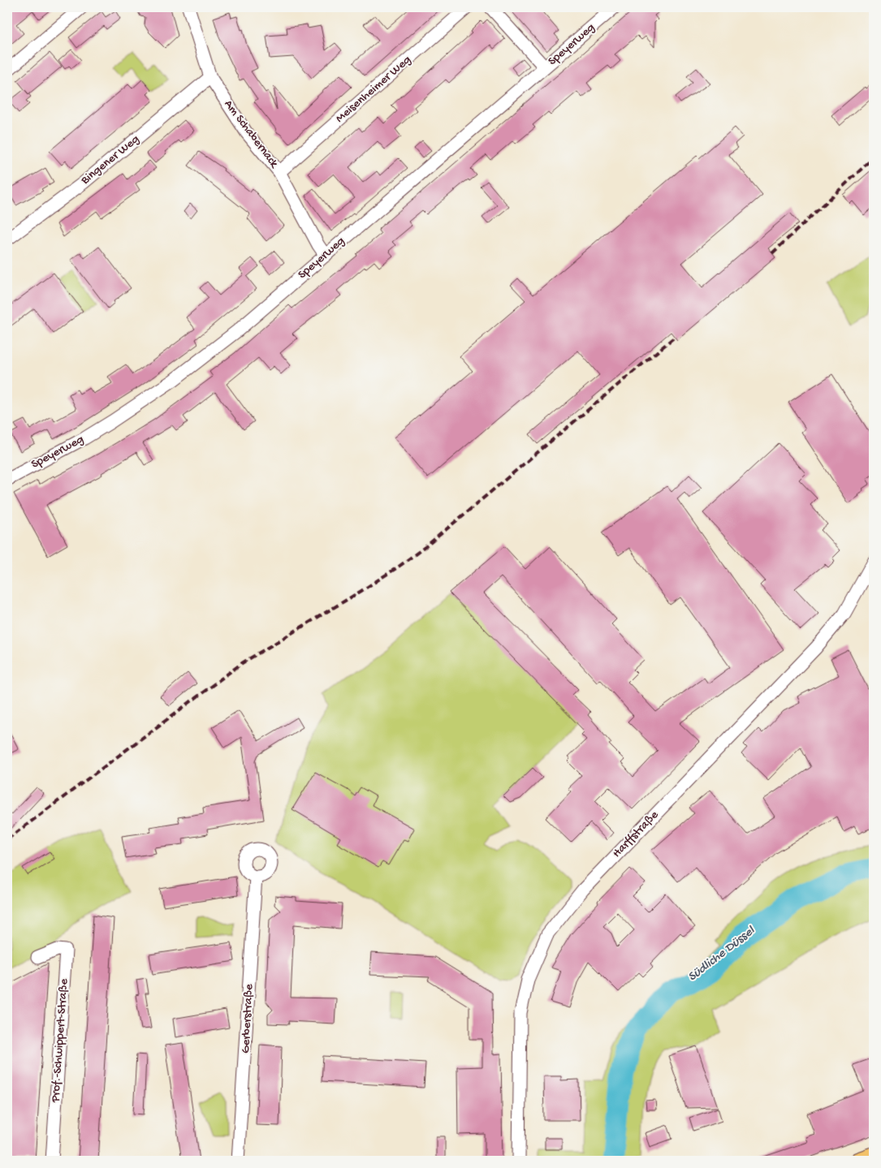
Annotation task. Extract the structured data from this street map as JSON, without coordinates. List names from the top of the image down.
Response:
{
  "streets": {
    "street": [
      "Speyerweg",
      "Meisenheimer Weg",
      "Am Schabernack",
      "Bingener Weg",
      "Harffstraße",
      "Gerberstraße",
      "Prof.-Schwippert-Straße"
    ]
  },
  "crossings": [
    ["Speyerweg", "Am Schabernack"],
    ["Meisenheimer Weg", "Am Schabernack"],
    ["Am Schabernack", "Bingener Weg"]
  ],
  "water": ["Südliche Düssel"]
}
